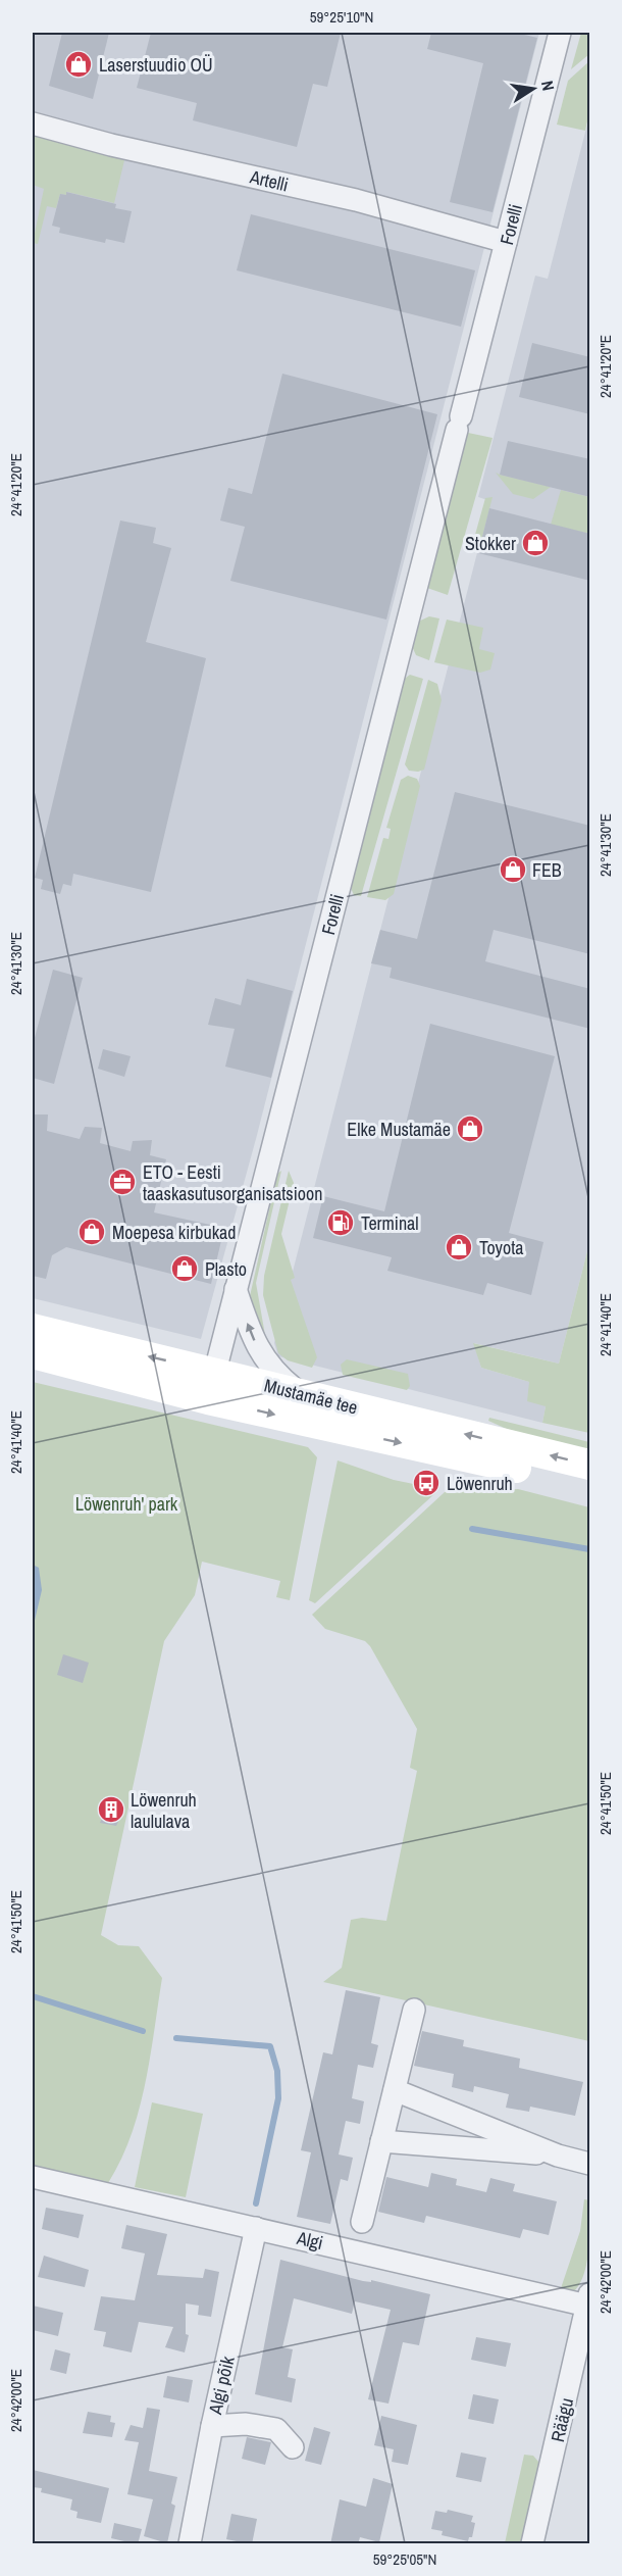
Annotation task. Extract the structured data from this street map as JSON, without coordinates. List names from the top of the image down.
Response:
{
  "streets": {
    "main road": ["Mustamäe tee"],
    "street": [
      "Artelli",
      "Forelli",
      "Algi",
      "Algi põik",
      "Räägu"
    ]
  },
  "crossings": [
    ["Artelli", "Forelli"],
    ["Forelli", "Mustamäe tee"],
    ["Algi", "Algi põik"],
    ["Algi", "Räägu"]
  ],
  "parks": ["Löwenruh' park"],
  "places": {
    "shop": [
      "Laserstuudio OÜ",
      "Stokker",
      "FEB",
      "Elke Mustamäe",
      "Moepesa kirbukad",
      "Toyota",
      "Plasto"
    ],
    "office": ["ETO - Eesti taaskasutusorganisatsioon"],
    "fuel station": ["Terminal"],
    "bus stop": ["Löwenruh"],
    "building": ["Löwenruh laululava"]
  },
  "north": "right",
  "coordinates": [
    "59°25'10\"N",
    "24°41'20\"E",
    "24°41'30\"E",
    "24°41'40\"E",
    "24°41'50\"E",
    "24°42'00\"E",
    "59°25'05\"N"
  ]
}
